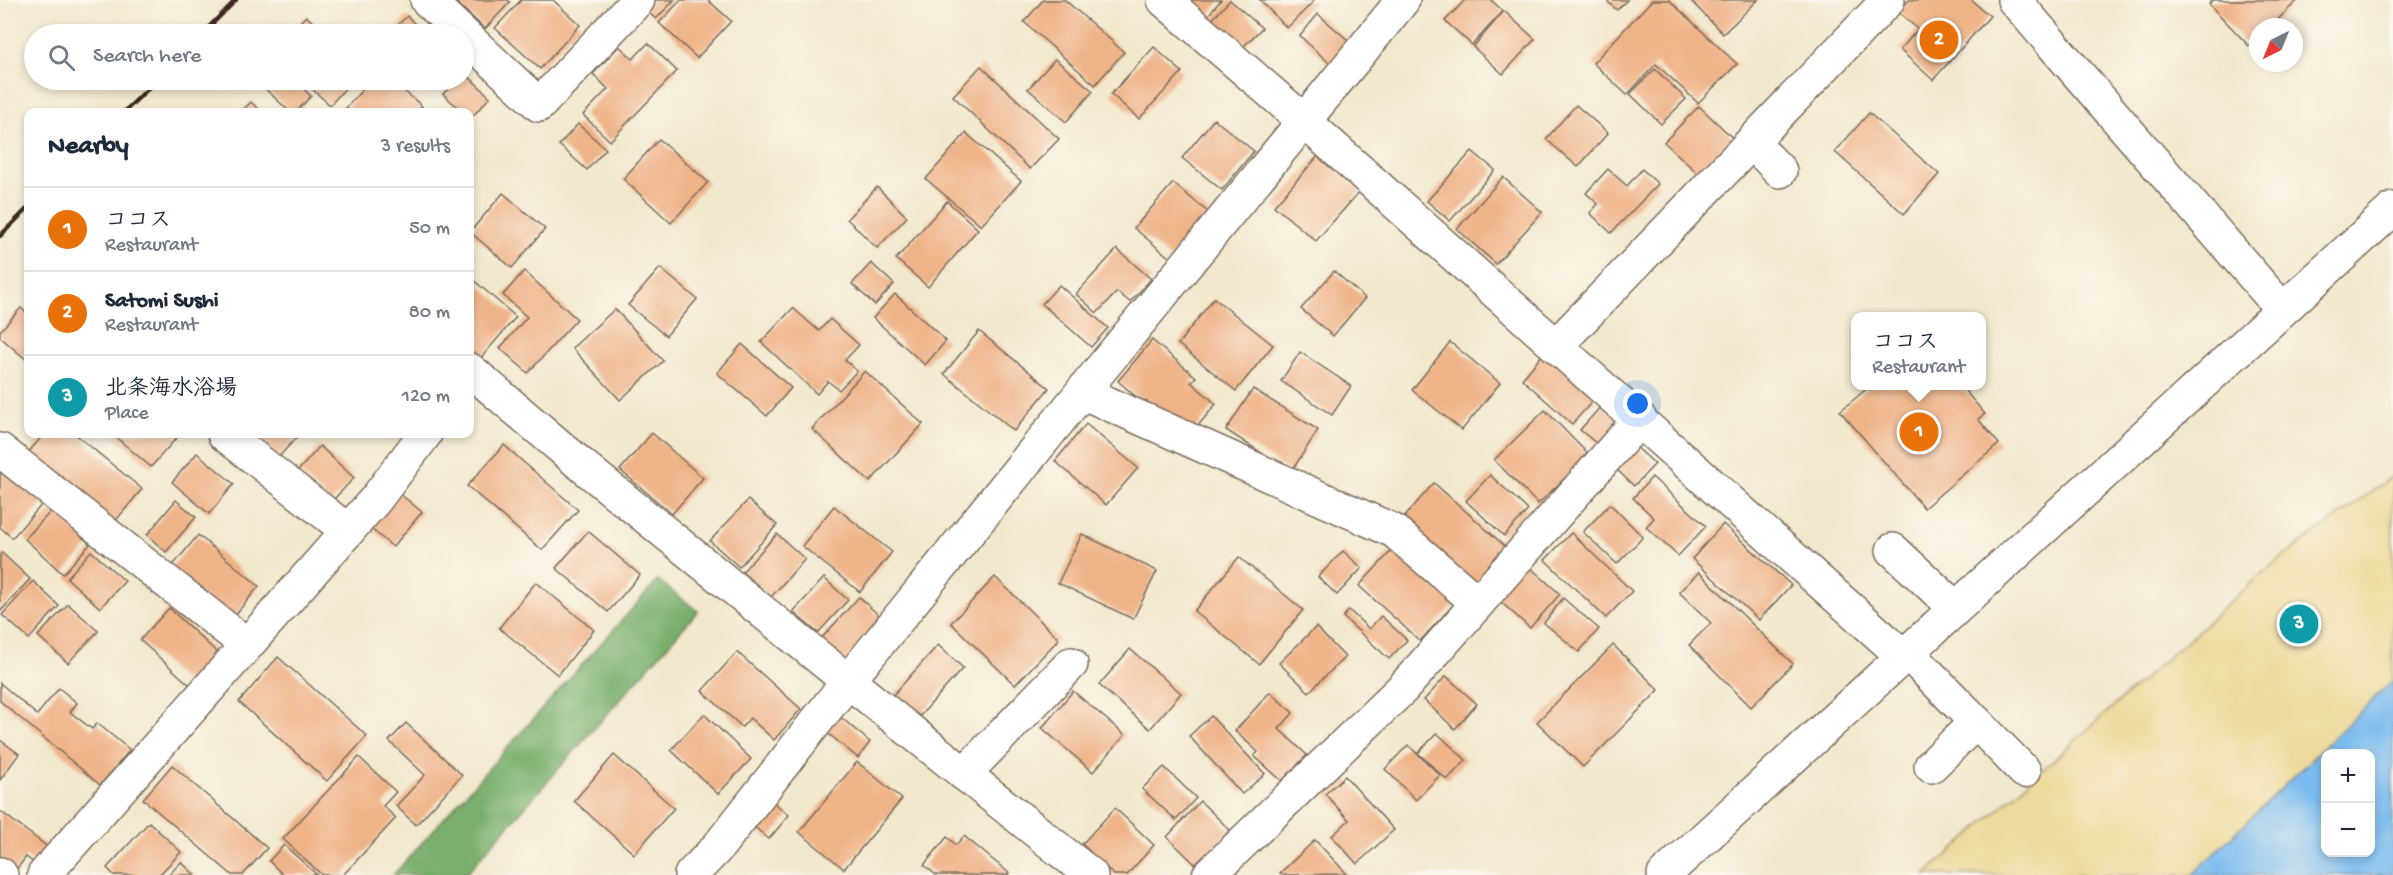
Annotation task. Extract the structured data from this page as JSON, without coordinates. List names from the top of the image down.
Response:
{
  "north": "bottom left",
  "page": {
    "pins": ["2", "1", "3"],
    "search": "Search here",
    "heading": ["Nearby", "3 results"],
    "list": [
      {
        "mark": "1",
        "name": "ココス",
        "note": "Restaurant",
        "value": "50 m"
      },
      {
        "mark": "2",
        "name": "Satomi Sushi",
        "note": "Restaurant",
        "value": "80 m"
      },
      {
        "mark": "3",
        "name": "北条海水浴場",
        "note": "Place",
        "value": "120 m"
      }
    ],
    "popup": ["ココス", "Restaurant"],
    "map_buttons": ["+", "−"]
  }
}
